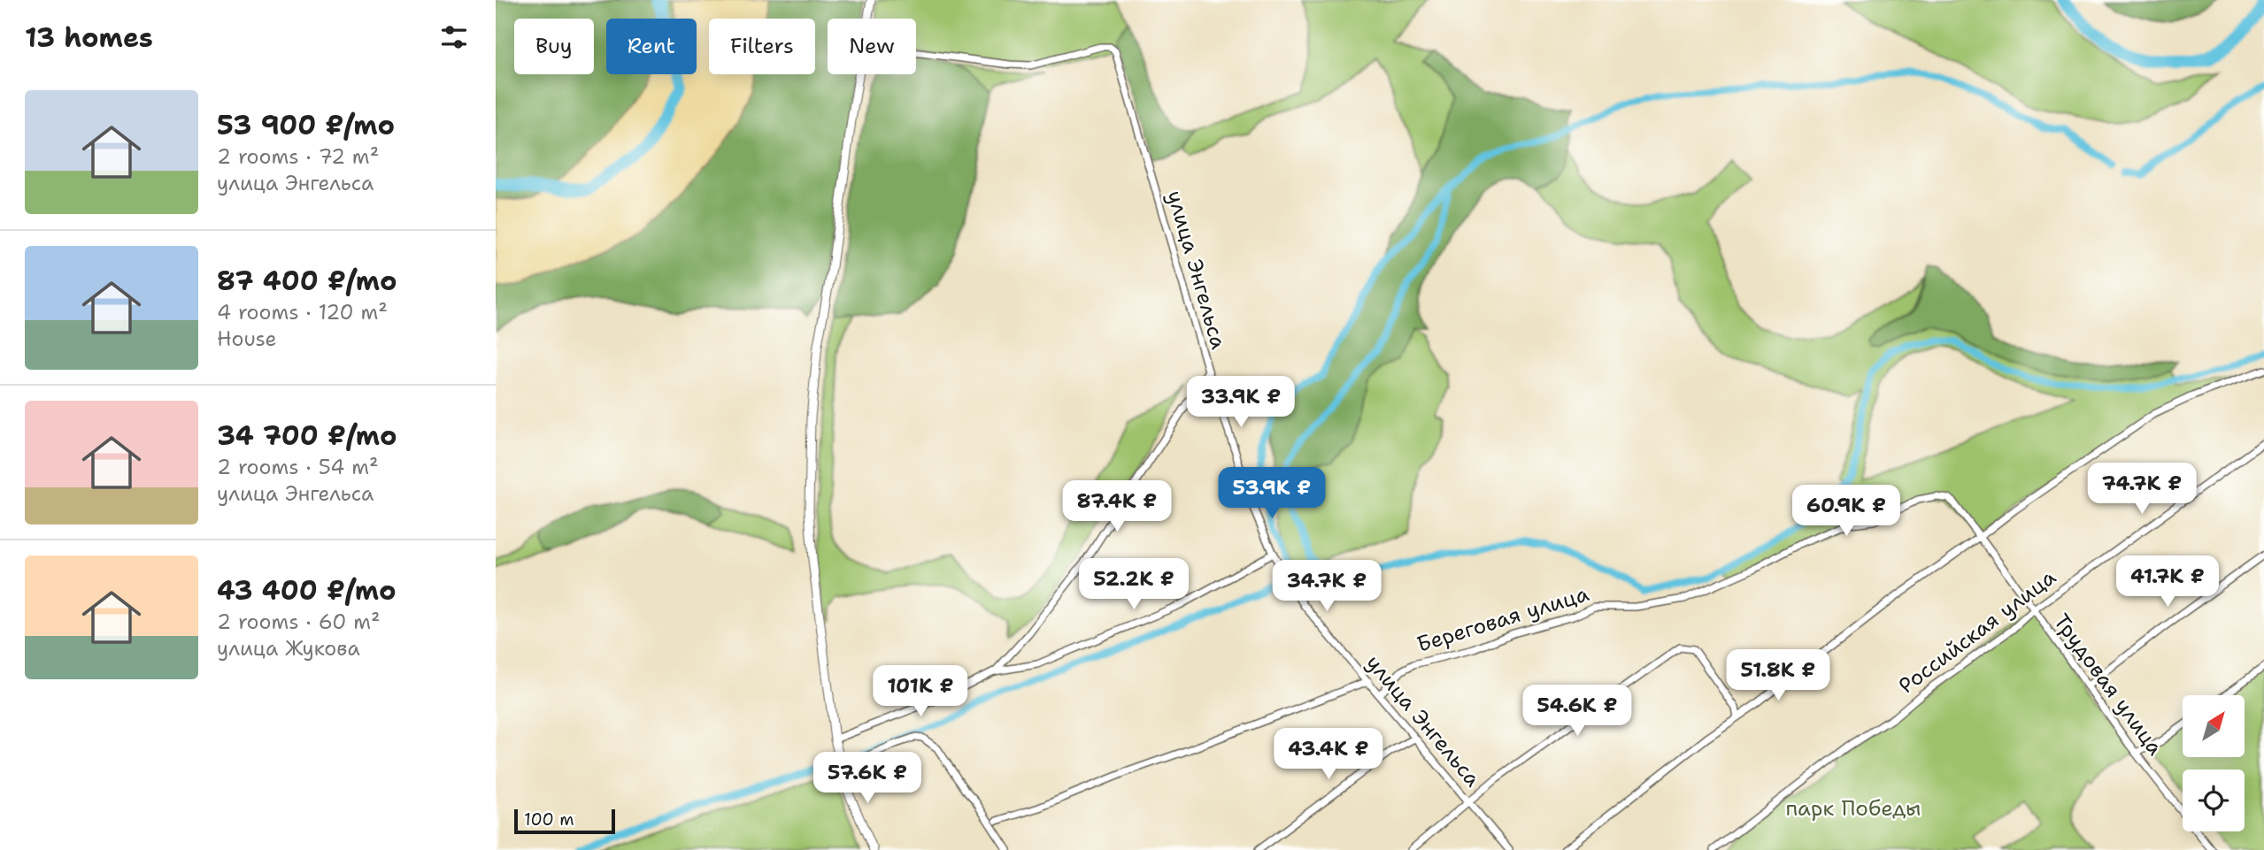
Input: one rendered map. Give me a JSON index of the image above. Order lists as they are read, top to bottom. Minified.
{"streets":{"street":["улица Энгельса","Береговая улица","Российская улица","Трудовая улица"]},"crossings":[["улица Энгельса","Береговая улица"],["Береговая улица","Трудовая улица"],["Российская улица","Трудовая улица"]],"parks":["парк Победы"],"scale_bar":"100 m","north":"top right","page":{"heading":"13 homes","chip":["Buy","Rent","Filters","New"],"list":[{"name":"53 900 ₽/mo","note":"2 rooms · 72 m² · улица Энгельса"},{"name":"87 400 ₽/mo","note":"4 rooms · 120 m² · House"},{"name":"34 700 ₽/mo","note":"2 rooms · 54 m² · улица Энгельса"},{"name":"43 400 ₽/mo","note":"2 rooms · 60 m² · улица Жукова"}],"price":["33.9K ₽","74.7K ₽","53.9K ₽","87.4K ₽","60.9K ₽","41.7K ₽","52.2K ₽","34.7K ₽","51.8K ₽","101K ₽","54.6K ₽","43.4K ₽","57.6K ₽"],"scale":"100 m"}}
